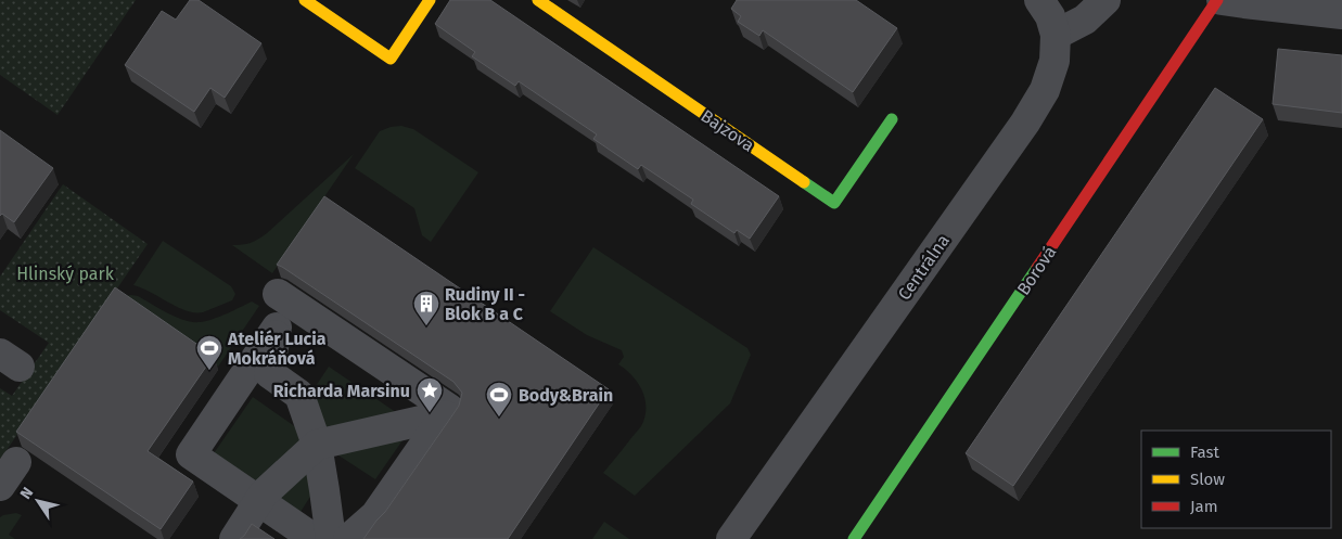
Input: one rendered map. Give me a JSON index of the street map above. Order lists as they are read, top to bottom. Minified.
{"streets":{"street":["Bajzova","Centrálna","Borová"]},"parks":["Hlinský park"],"places":{"building":["Rudiny II - Blok B a C"],"sports":["Ateliér Lucia Mokráňová","Body&Brain"],"place":["Richarda Marsinu"]},"legend":["Fast","Slow","Jam"],"north":"top left"}
